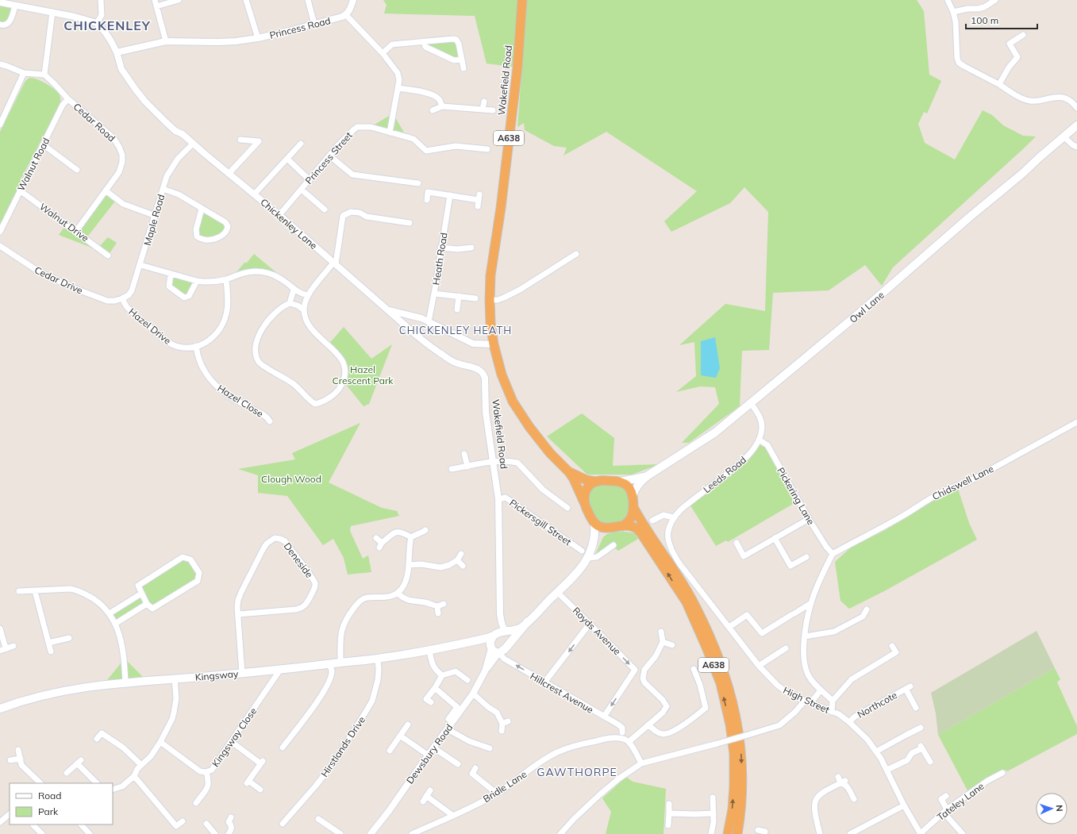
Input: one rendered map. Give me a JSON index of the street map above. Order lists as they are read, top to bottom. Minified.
{"streets":{"highway":["Wakefield Road","A638"],"main road":["Owl Lane","Kingsway"],"street":["Princess Road","Cedar Road","Princess Street","Walnut Road","Maple Road","Walnut Drive","Chickenley Lane","Heath Road","Cedar Drive","Hazel Drive","Hazel Close","Leeds Road","Chidswell Lane","Pickering Lane","Pickersgill Street","Deneside","Royds Avenue","Hillcrest Avenue","High Street","Northcote","Kingsway Close","Hirstlands Drive","Dewsbury Road","Bridle Lane","Tateley Lane"]},"crossings":[["Princess Road","Chickenley Lane"],["Wakefield Road","A638"],["Wakefield Road","Chickenley Lane"],["Wakefield Road","Pickersgill Street"],["Cedar Road","Walnut Road"],["Cedar Road","Walnut Drive"],["A638","Owl Lane"],["Princess Street","Chickenley Lane"],["Walnut Road","Walnut Drive"],["Maple Road","Chickenley Lane"],["Maple Road","Cedar Drive"],["Maple Road","Hazel Drive"],["Cedar Drive","Hazel Drive"],["Owl Lane","Leeds Road"],["Hazel Drive","Hazel Close"],["Leeds Road","Pickering Lane"],["Leeds Road","High Street"],["Chidswell Lane","Pickering Lane"],["Deneside","Kingsway"],["Royds Avenue","Hillcrest Avenue"],["Kingsway","Hillcrest Avenue"],["Kingsway","Kingsway Close"],["Kingsway","Hirstlands Drive"],["Kingsway","Dewsbury Road"],["Hillcrest Avenue","Dewsbury Road"],["High Street","Northcote"],["High Street","Tateley Lane"]],"one_way":["Hillcrest Avenue"],"districts":["CHICKENLEY","CHICKENLEY HEATH","GAWTHORPE"],"parks":["Hazel Crescent Park","Clough Wood"],"legend":["Road","Park"],"scale_bar":"100 m","north":"right"}
